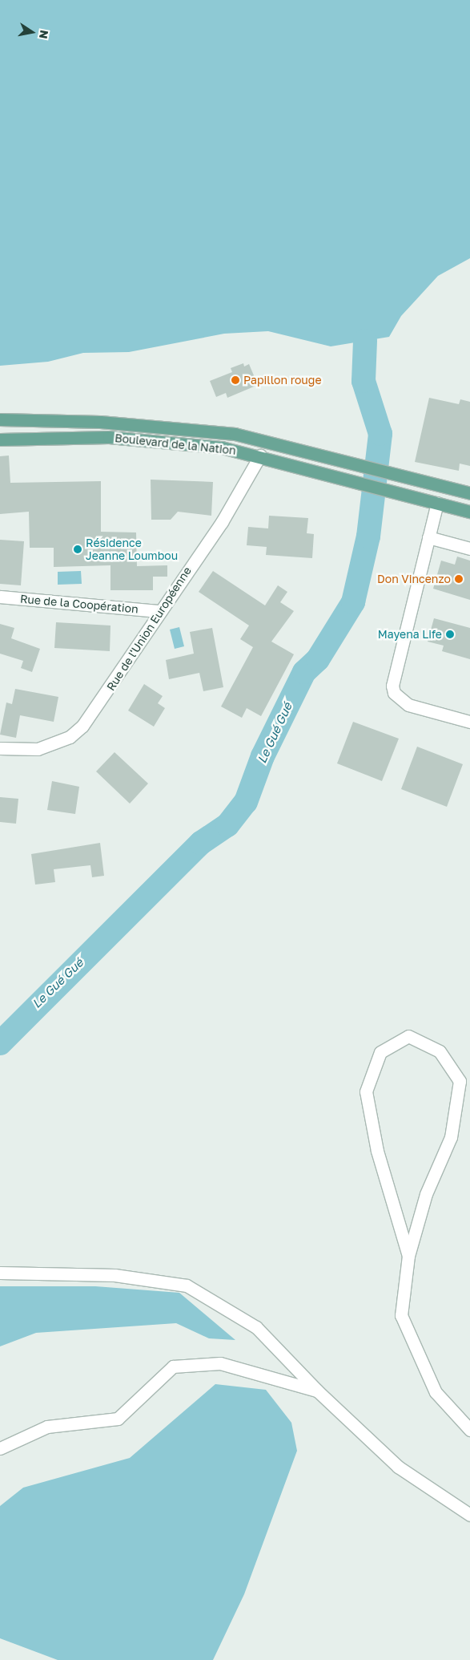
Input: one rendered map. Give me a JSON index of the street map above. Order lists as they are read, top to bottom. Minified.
{"streets":{"main road":["Boulevard de la Nation"],"street":["Rue de la Coopération","Rue de l'Union Européenne"]},"crossings":[["Boulevard de la Nation","Rue de l'Union Européenne"],["Rue de la Coopération","Rue de l'Union Européenne"]],"water":["Le Gué Gué"],"places":["Papillon rouge","Résidence Jeanne Loumbou","Don Vincenzo","Mayena Life"],"north":"right"}
